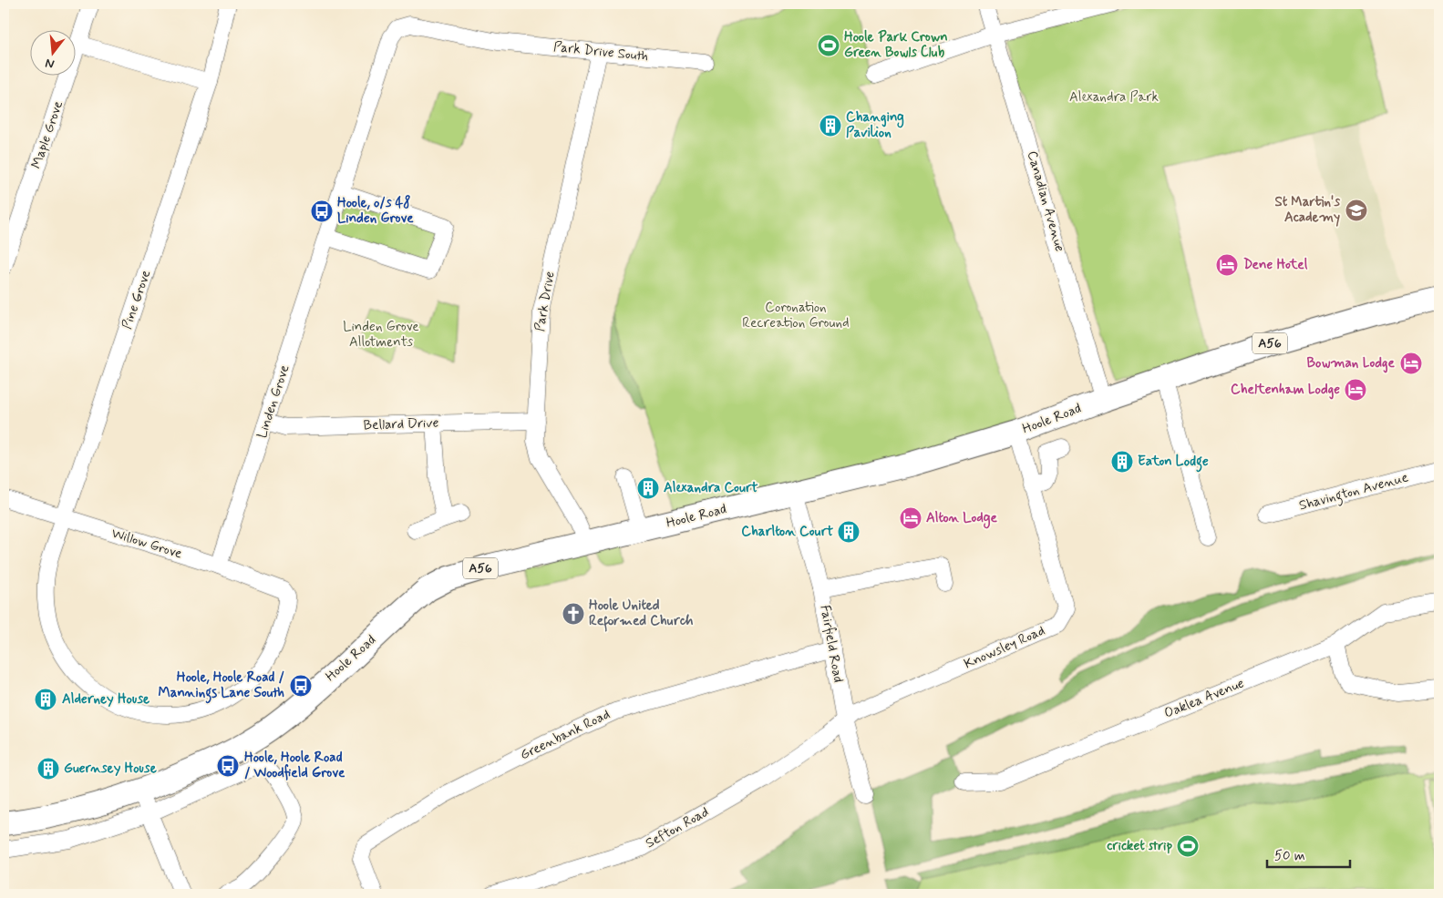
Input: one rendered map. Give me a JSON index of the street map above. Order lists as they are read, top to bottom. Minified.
{"streets":{"highway":["A56","Hoole Road"],"street":["Park Drive South","Maple Grove","Canadian Avenue","Pine Grove","Park Drive","Linden Grove","Bellard Drive","Shavington Avenue","Willow Grove","Fairfield Road","Knowsley Road","Oaklea Avenue","Greenbank Road","Sefton Road"]},"crossings":[["Park Drive South","Park Drive"],["Park Drive South","Linden Grove"],["Canadian Avenue","Hoole Road"],["Pine Grove","Willow Grove"],["Park Drive","Hoole Road"],["Park Drive","Bellard Drive"],["Linden Grove","Bellard Drive"],["Linden Grove","Willow Grove"],["Hoole Road","Fairfield Road"],["Hoole Road","Knowsley Road"],["Fairfield Road","Knowsley Road"],["Fairfield Road","Greenbank Road"],["Fairfield Road","Sefton Road"],["Knowsley Road","Sefton Road"]],"parks":["Alexandra Park","Coronation Recreation Ground","Linden Grove Allotments"],"places":{"sports":["Hoole Park Crown Green Bowls Club","cricket strip"],"building":["Changing Pavilion","Eaton Lodge","Alexandra Court","Charlton Court","Alderney House","Guernsey House"],"school or university":["St Martin's Academy"],"bus stop":["Hoole, o/s 48 Linden Grove","Hoole, Hoole Road / Mannings Lane South","Hoole, Hoole Road / Woodfield Grove"],"hotel":["Dene Hotel","Bowman Lodge","Cheltenham Lodge","Alton Lodge"],"church":["Hoole United Reformed Church"]},"scale_bar":"50 m","north":"bottom"}
